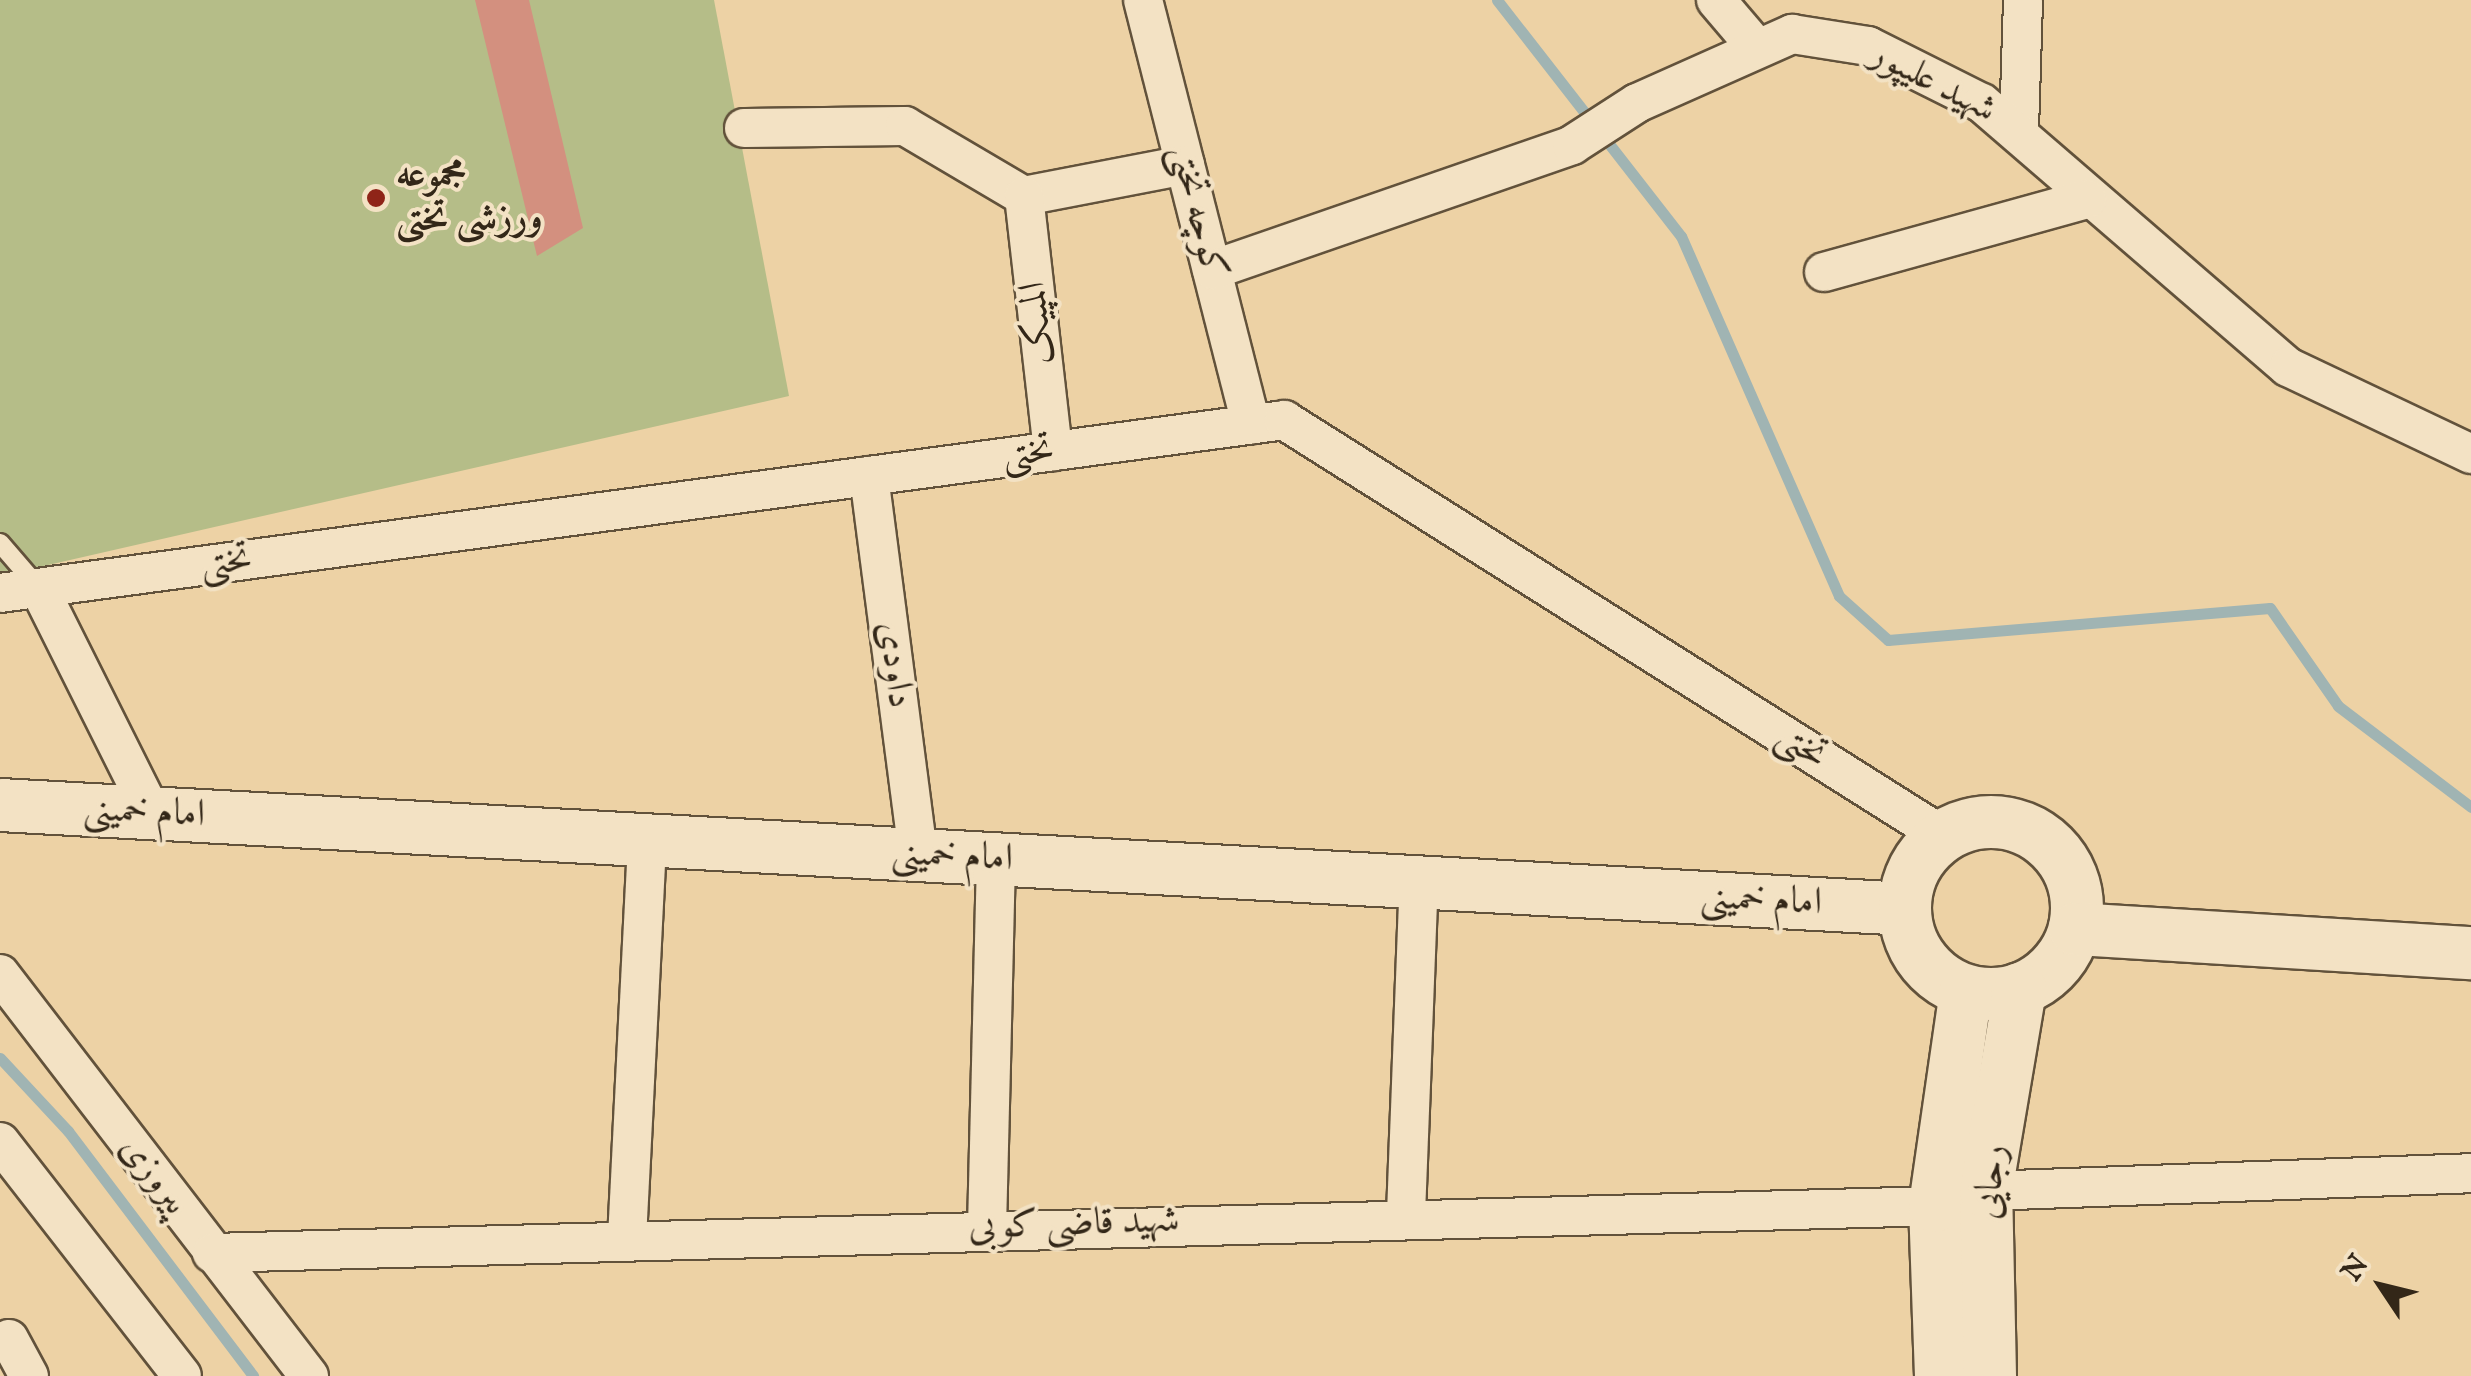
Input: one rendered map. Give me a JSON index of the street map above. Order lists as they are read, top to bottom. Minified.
{"streets":{"main road":["امام خمینی","رجایی"],"street":["شهید علیپور","کوچه تختی","المپیک","تختی","داودی","پیروزی","شهید قاضی کوبی"]},"crossings":[["شهید علیپور","کوچه تختی"],["کوچه تختی","تختی"],["المپیک","تختی"],["تختی","داودی"],["تختی","امام خمینی"],["تختی","رجایی"],["داودی","امام خمینی"],["امام خمینی","رجایی"],["پیروزی","شهید قاضی کوبی"],["رجایی","شهید قاضی کوبی"]],"places":["مجموعه ورزشی تختی"],"north":"top left"}
